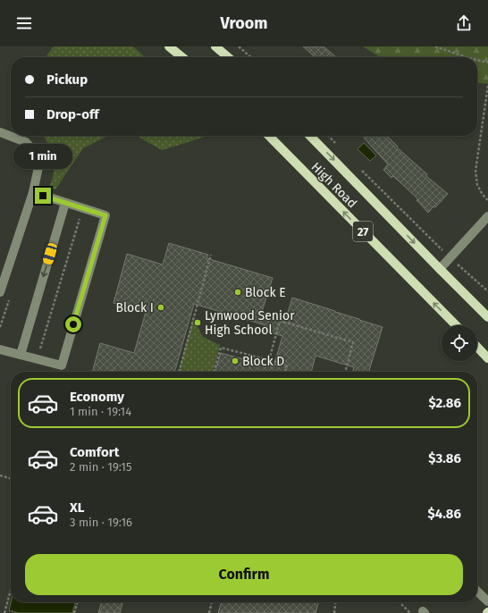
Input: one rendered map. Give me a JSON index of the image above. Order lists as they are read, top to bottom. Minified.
{"streets":{"main road":["High Road","27"]},"places":["Block E","Block I","Lynwood Senior High School","Block D"],"page":{"header":"Vroom","banner":["Pickup","Drop-off"],"bubble":"1 min","list":[{"name":"Economy","note":"1 min · 19:14","value":"$2.86"},{"name":"Comfort","note":"2 min · 19:15","value":"$3.86"},{"name":"XL","note":"3 min · 19:16","value":"$4.86"}],"buttons":"Confirm"}}
